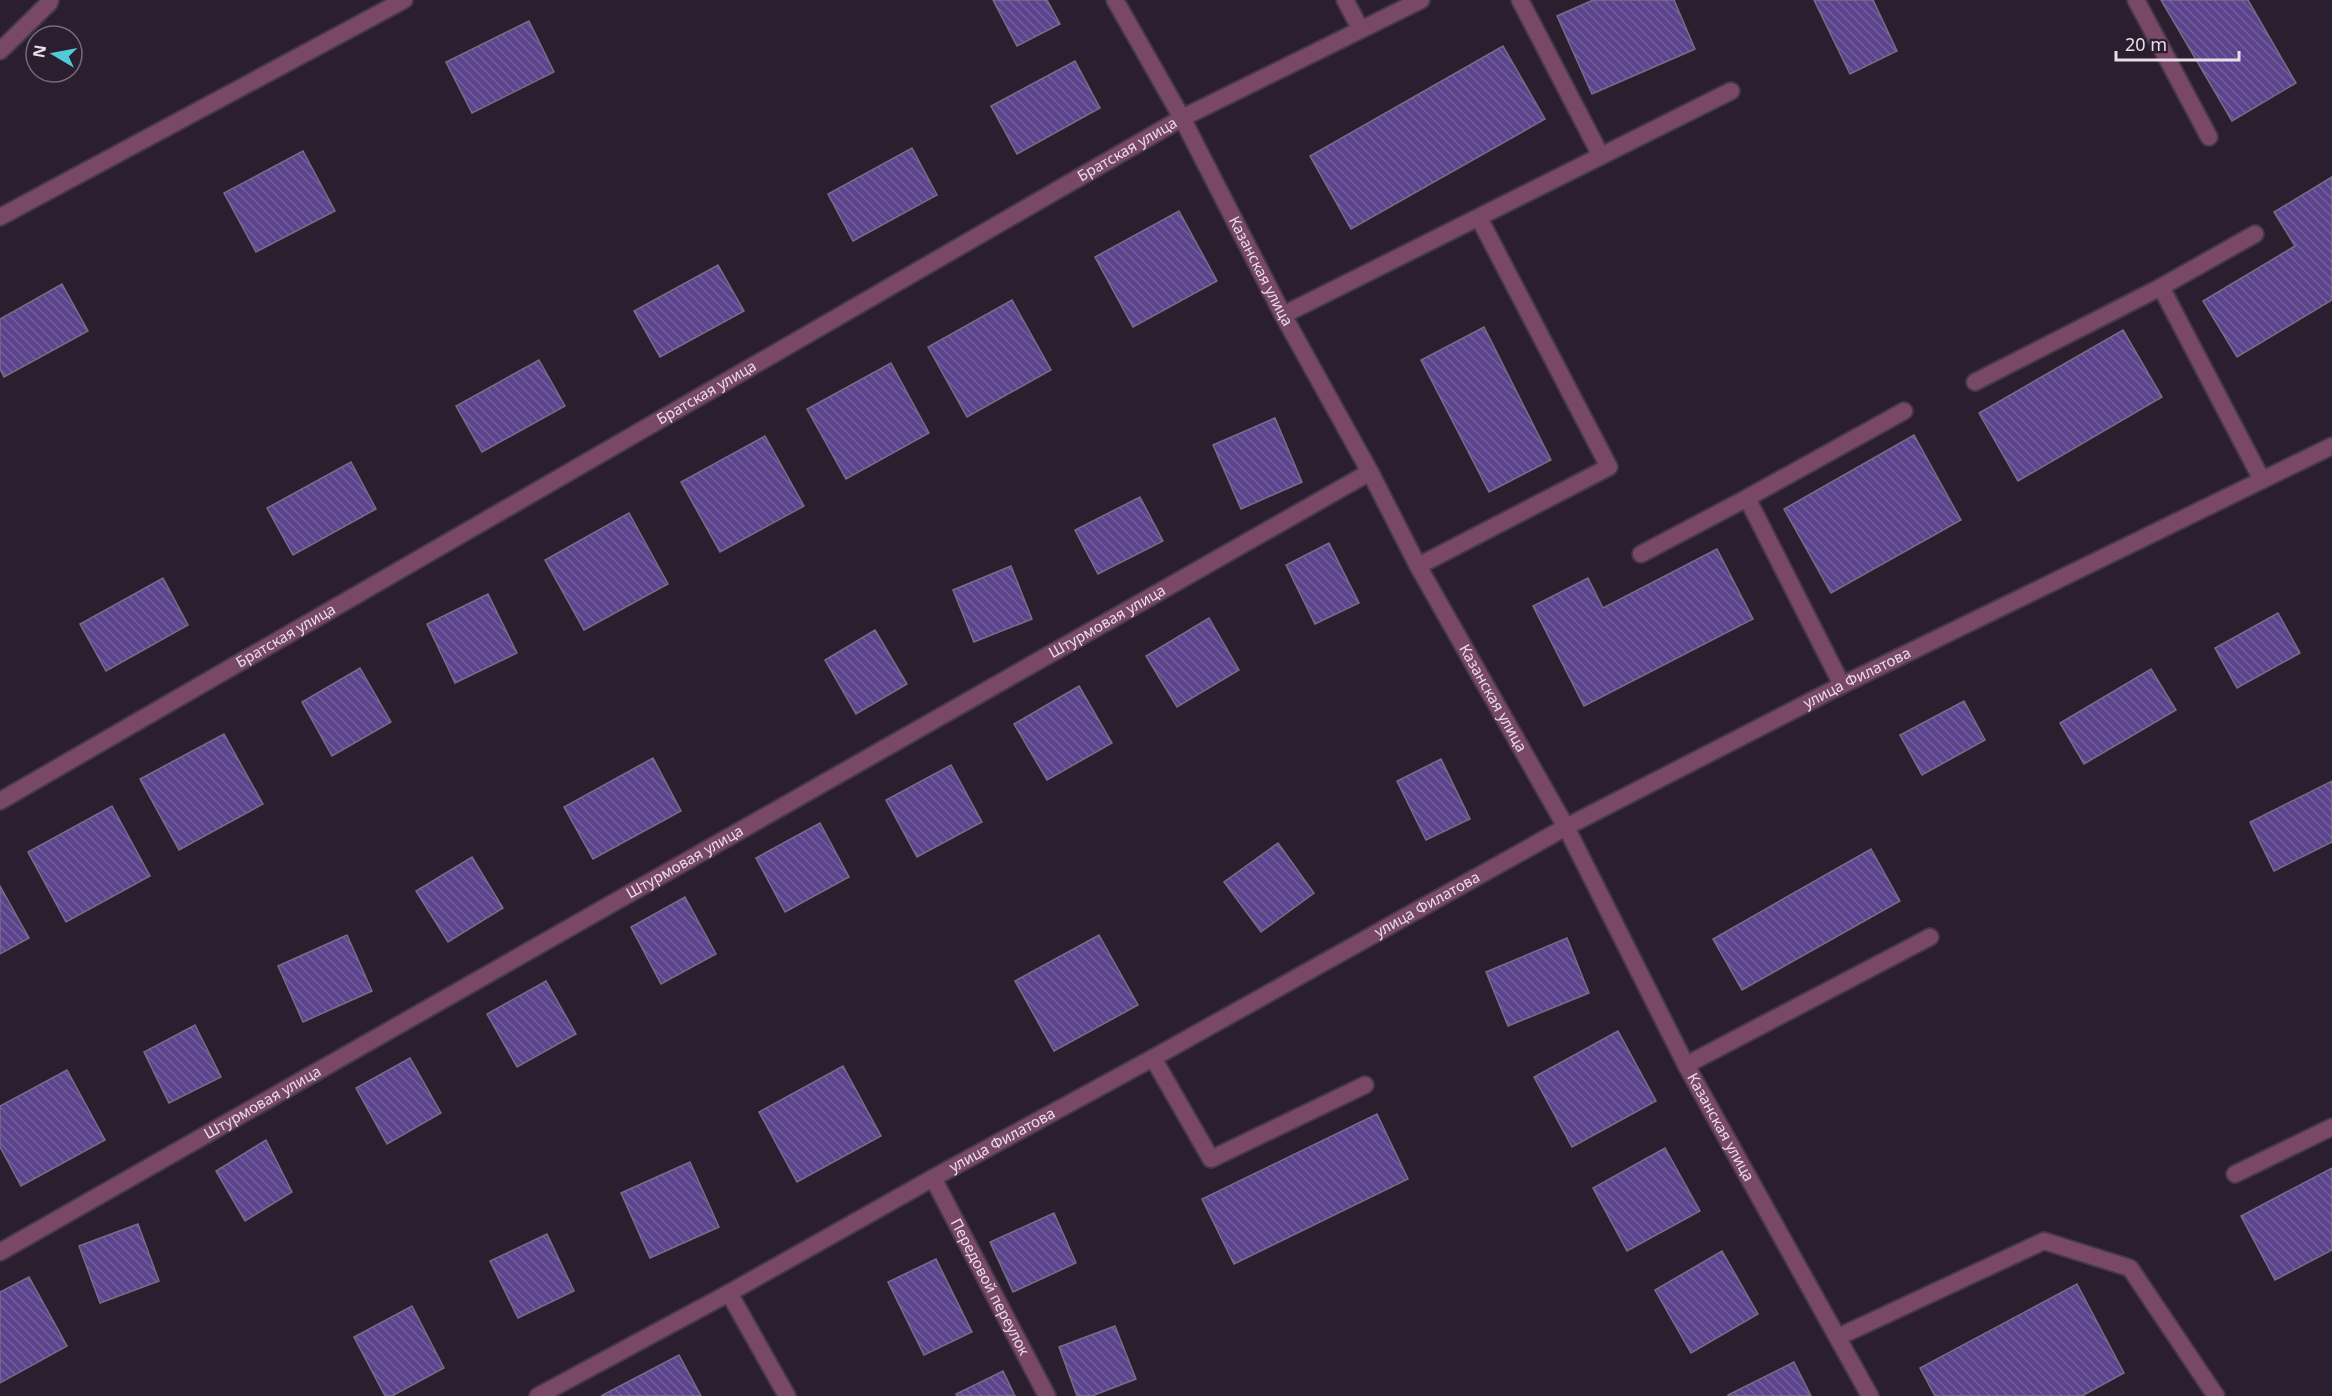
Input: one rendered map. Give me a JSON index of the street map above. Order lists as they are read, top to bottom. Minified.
{"streets":{"street":["Братская улица","Казанская улица","Штурмовая улица","улица Филатова","Передовой переулок"]},"crossings":[["Братская улица","Казанская улица"],["Казанская улица","Штурмовая улица"],["Казанская улица","улица Филатова"],["улица Филатова","Передовой переулок"]],"scale_bar":"20 m","north":"left"}
